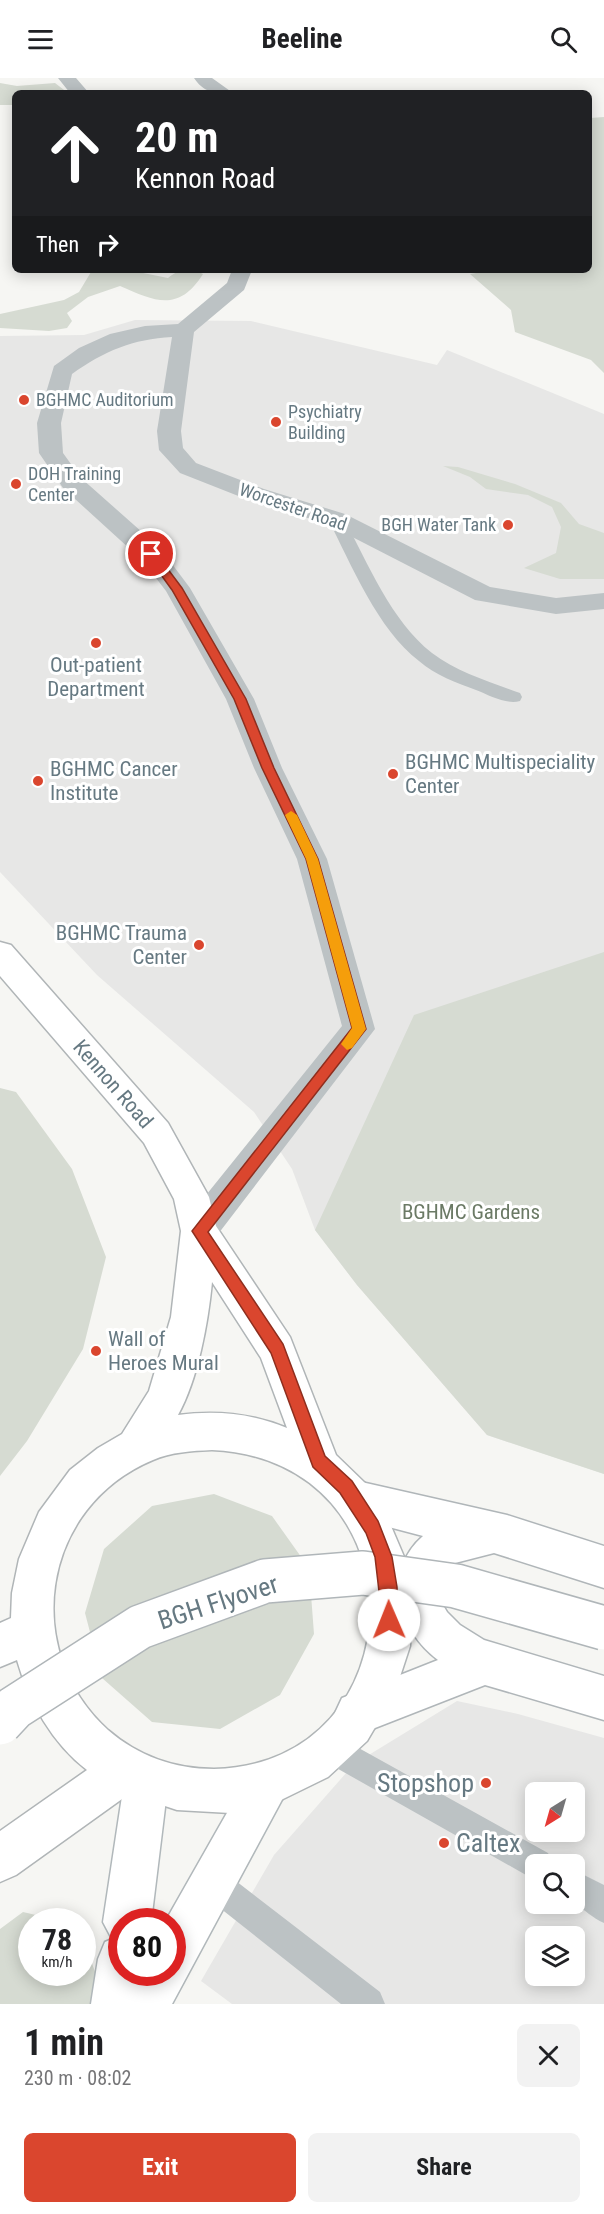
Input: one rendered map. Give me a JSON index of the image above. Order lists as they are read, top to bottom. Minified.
{"streets":{"main road":["Kennon Road","BGH Flyover"],"street":["Worcester Road"]},"parks":["BGHMC Gardens"],"places":["BGHMC Auditorium","Psychiatry Building","DOH Training Center","BGH Water Tank","Out-patient Department","BGHMC Multispeciality Center","BGHMC Cancer Institute","BGHMC Trauma Center","Wall of Heroes Mural","Stopshop","Caltex"],"north":"bottom left","page":{"header":"Beeline","turn":["20 m","Kennon Road"],"then":"Then","speed":"78 km/h","limit":"80","heading":["1 min","230 m · 08:02"],"buttons":["Exit","Share"]}}
